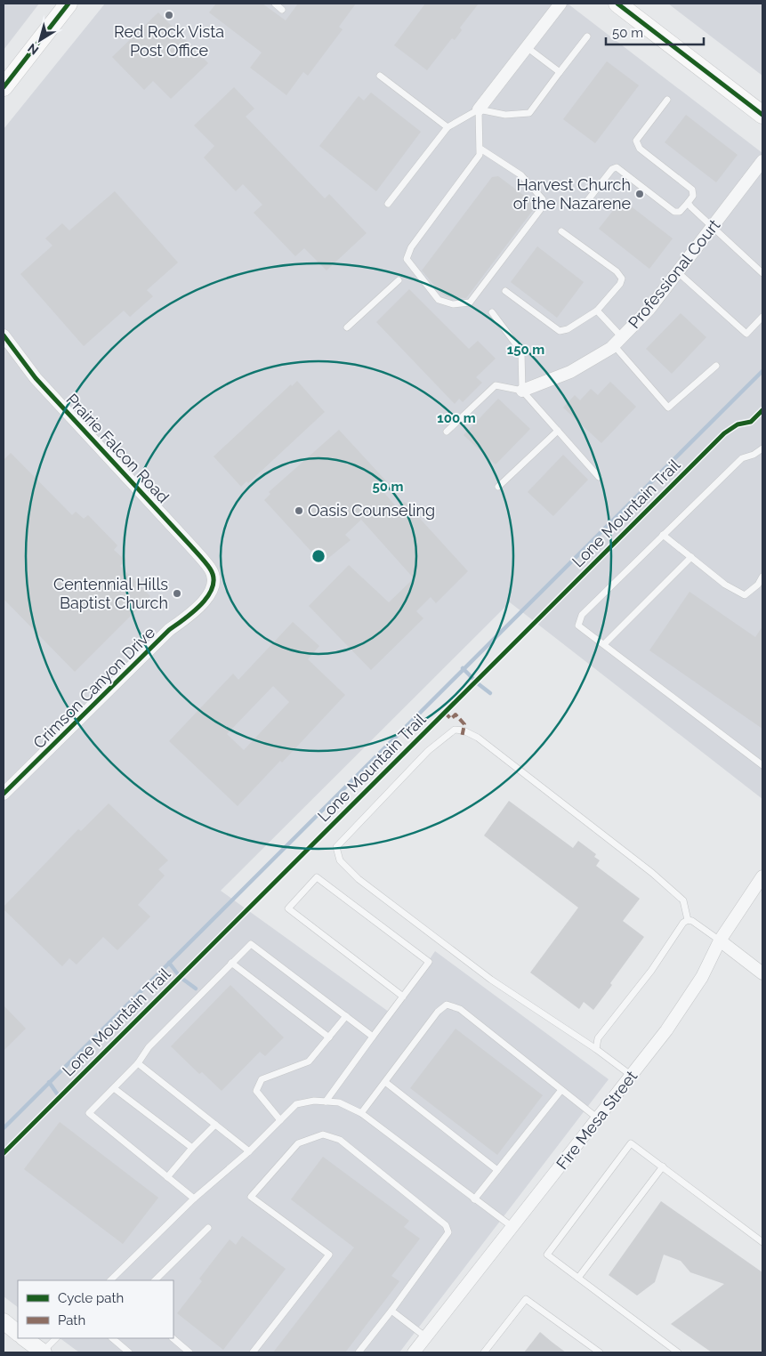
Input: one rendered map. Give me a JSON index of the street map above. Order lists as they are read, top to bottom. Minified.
{"streets":{"street":["Professional Court","Prairie Falcon Road","Crimson Canyon Drive","Fire Mesa Street"],"cycle path":["Lone Mountain Trail"]},"crossings":[["Prairie Falcon Road","Crimson Canyon Drive"]],"places":["Red Rock Vista Post Office","Harvest Church of the Nazarene","Oasis Counseling","Centennial Hills Baptist Church"],"legend":["Cycle path","Path"],"scale_bar":"50 m","north":"bottom left","rings":["150 m","100 m","50 m"]}
